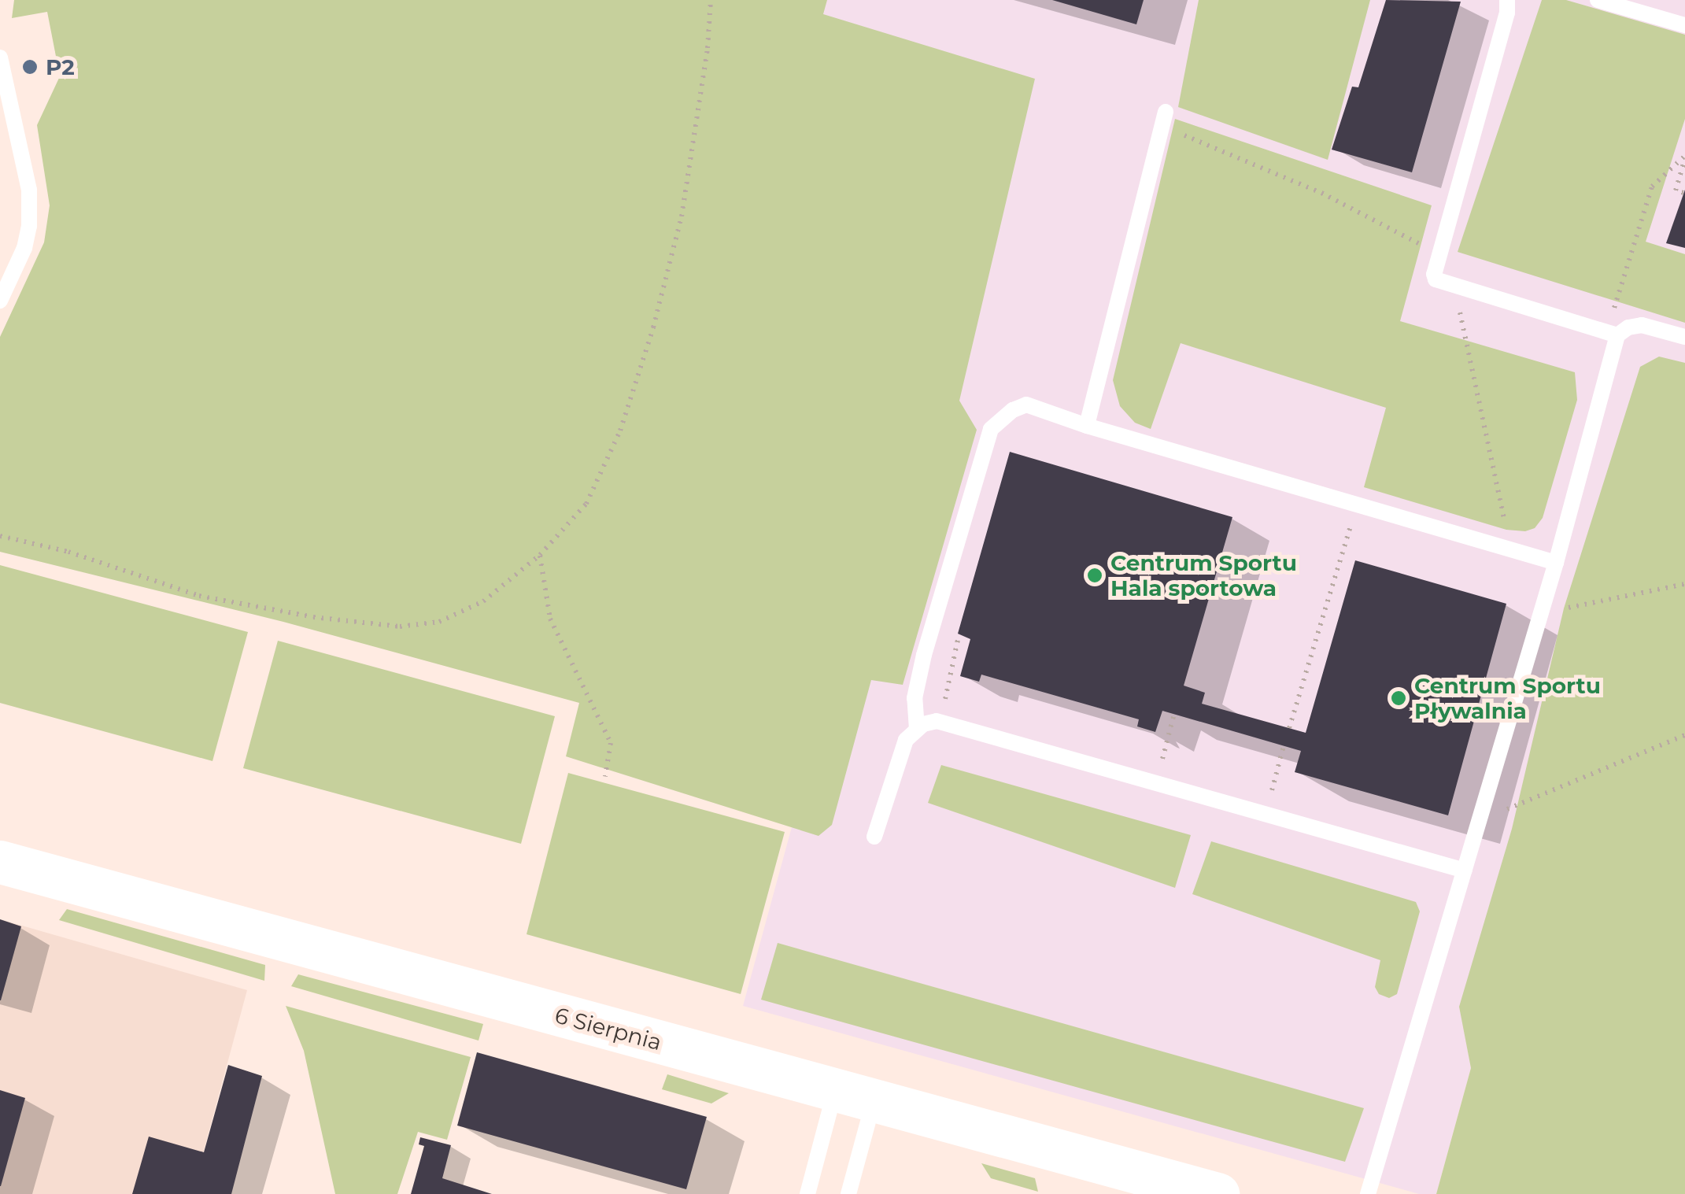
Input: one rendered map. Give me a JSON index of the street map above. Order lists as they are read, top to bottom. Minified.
{"streets":{"street":["6 Sierpnia"]},"places":["P2","Centrum Sportu Hala sportowa","Centrum Sportu Pływalnia"]}
